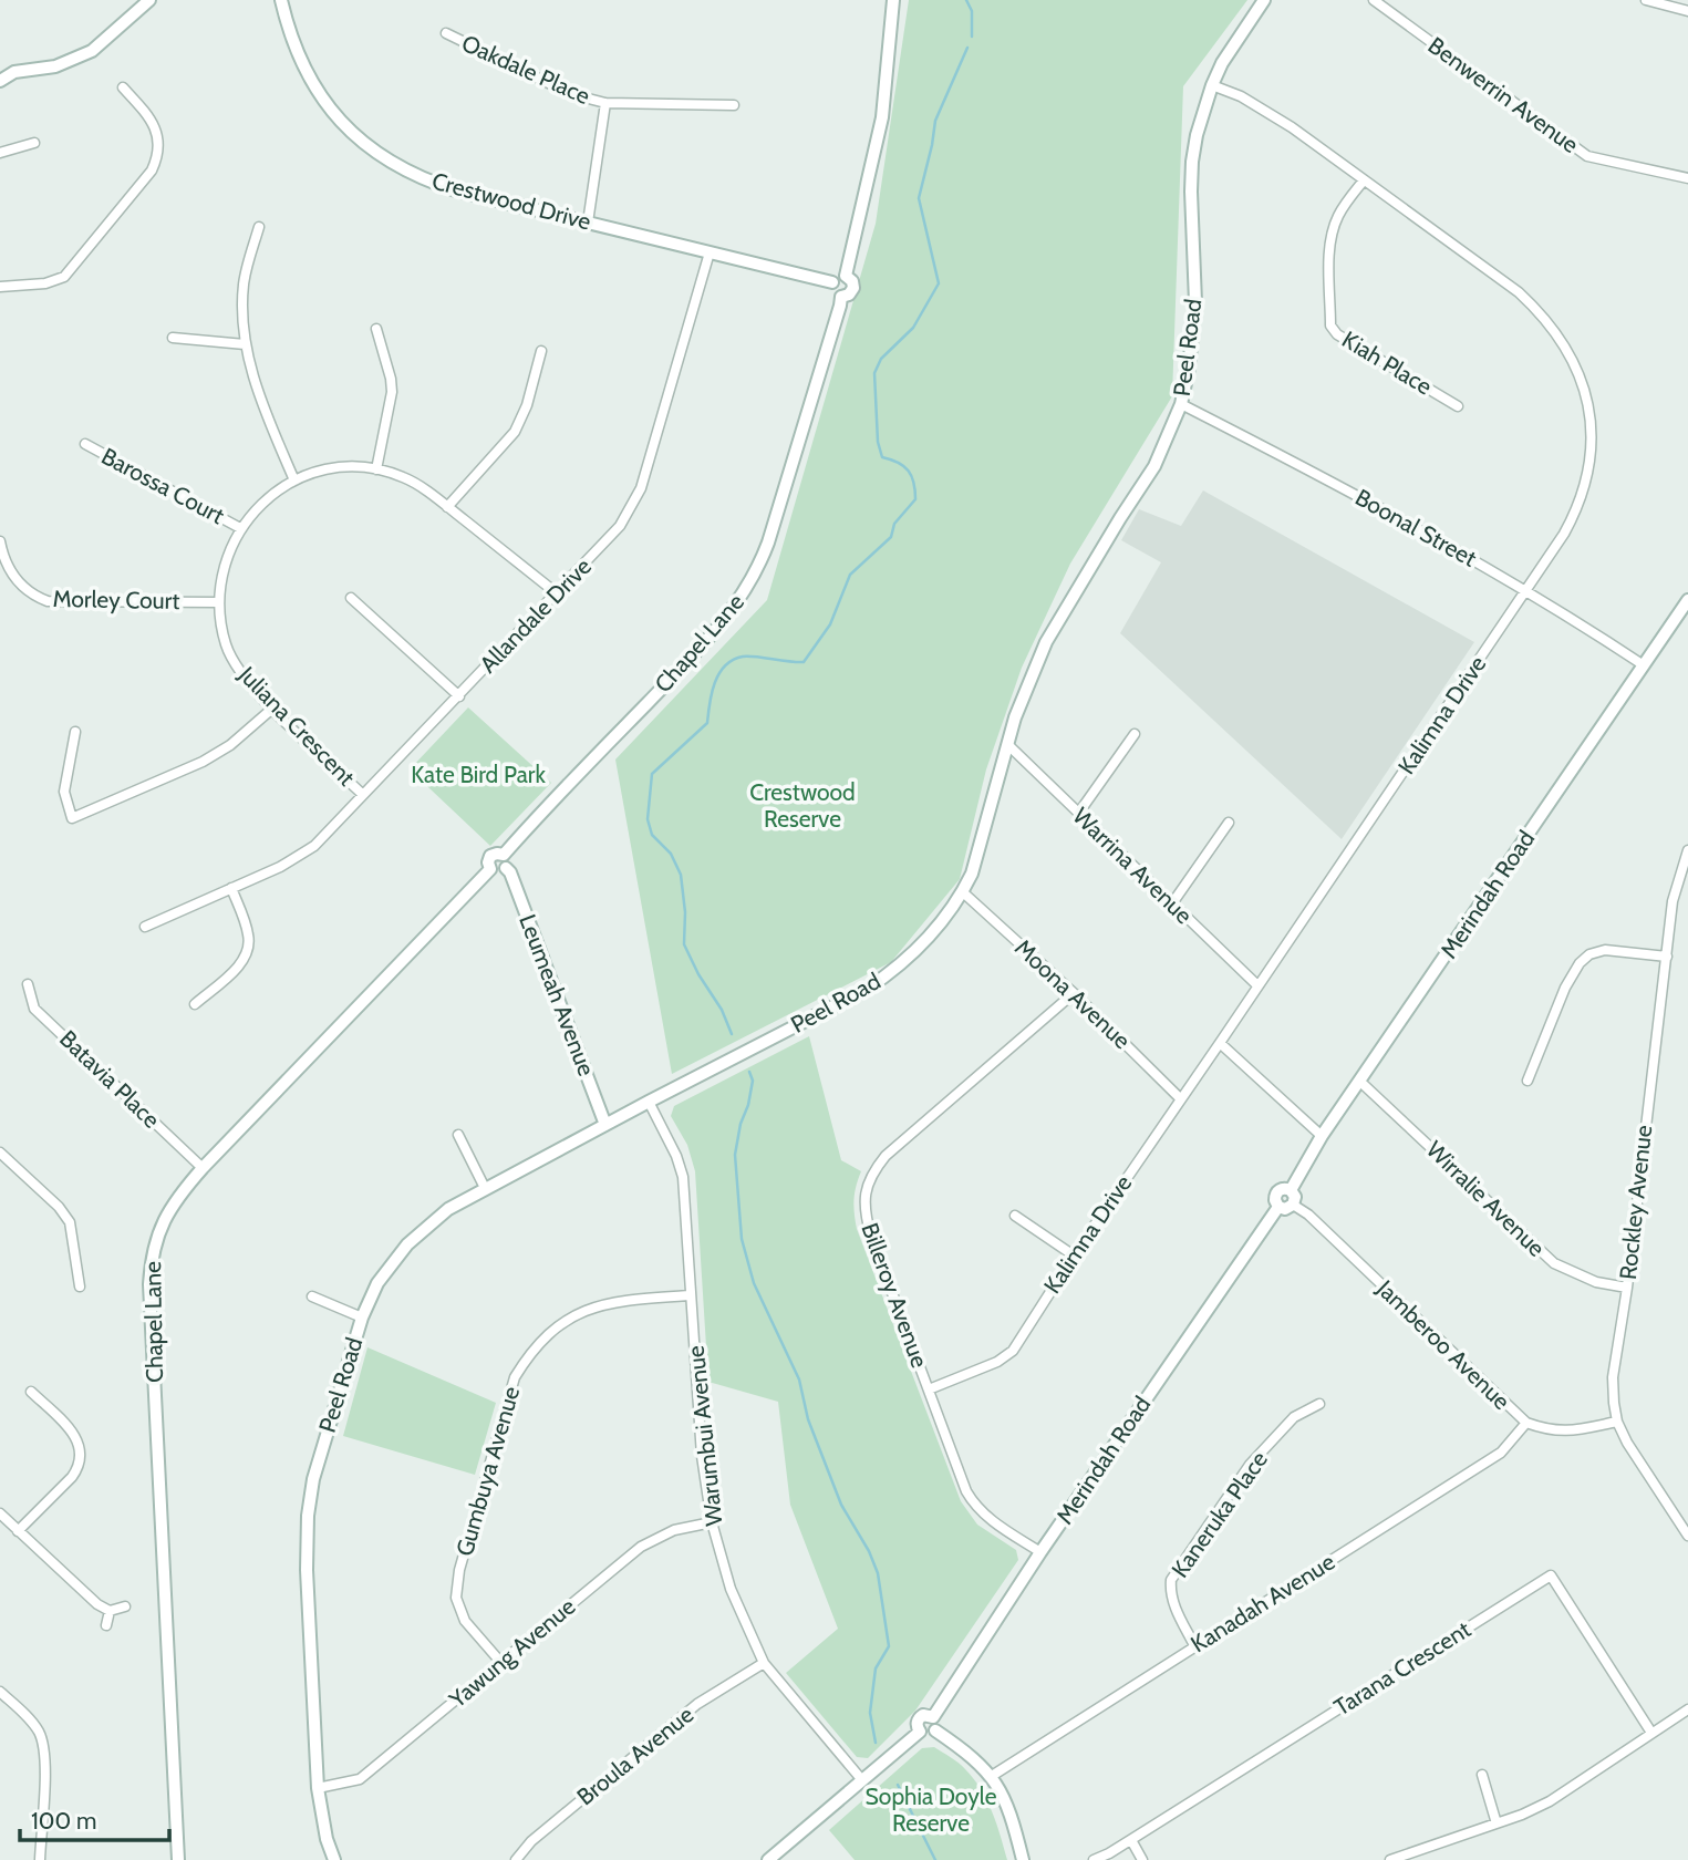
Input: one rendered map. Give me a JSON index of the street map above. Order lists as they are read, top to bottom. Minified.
{"streets":{"main road":["Crestwood Drive","Peel Road","Chapel Lane","Merindah Road","Leumeah Avenue"],"street":["Oakdale Place","Benwerrin Avenue","Kiah Place","Barossa Court","Boonal Street","Morley Court","Allandale Drive","Kalimna Drive","Juliana Crescent","Warrina Avenue","Moona Avenue","Batavia Place","Wirralie Avenue","Rockley Avenue","Billeroy Avenue","Jamberoo Avenue","Warumbui Avenue","Gumbuya Avenue","Kaneruka Place","Kanadah Avenue","Yawung Avenue","Tarana Crescent","Broula Avenue"]},"crossings":[["Oakdale Place","Crestwood Drive"],["Crestwood Drive","Allandale Drive"],["Crestwood Drive","Chapel Lane"],["Peel Road","Boonal Street"],["Peel Road","Kalimna Drive"],["Peel Road","Warrina Avenue"],["Peel Road","Moona Avenue"],["Peel Road","Leumeah Avenue"],["Peel Road","Warumbui Avenue"],["Peel Road","Yawung Avenue"],["Kiah Place","Kalimna Drive"],["Barossa Court","Juliana Crescent"],["Boonal Street","Kalimna Drive"],["Boonal Street","Merindah Road"],["Morley Court","Juliana Crescent"],["Allandale Drive","Juliana Crescent"],["Chapel Lane","Leumeah Avenue"],["Chapel Lane","Batavia Place"],["Kalimna Drive","Warrina Avenue"],["Kalimna Drive","Moona Avenue"],["Kalimna Drive","Billeroy Avenue"],["Merindah Road","Wirralie Avenue"],["Merindah Road","Billeroy Avenue"],["Merindah Road","Jamberoo Avenue"],["Moona Avenue","Billeroy Avenue"],["Wirralie Avenue","Rockley Avenue"],["Rockley Avenue","Jamberoo Avenue"],["Jamberoo Avenue","Kanadah Avenue"],["Warumbui Avenue","Gumbuya Avenue"],["Warumbui Avenue","Yawung Avenue"],["Warumbui Avenue","Broula Avenue"],["Gumbuya Avenue","Yawung Avenue"],["Kaneruka Place","Kanadah Avenue"]],"parks":["Kate Bird Park","Crestwood Reserve","Sophia Doyle Reserve"],"scale_bar":"100 m"}
